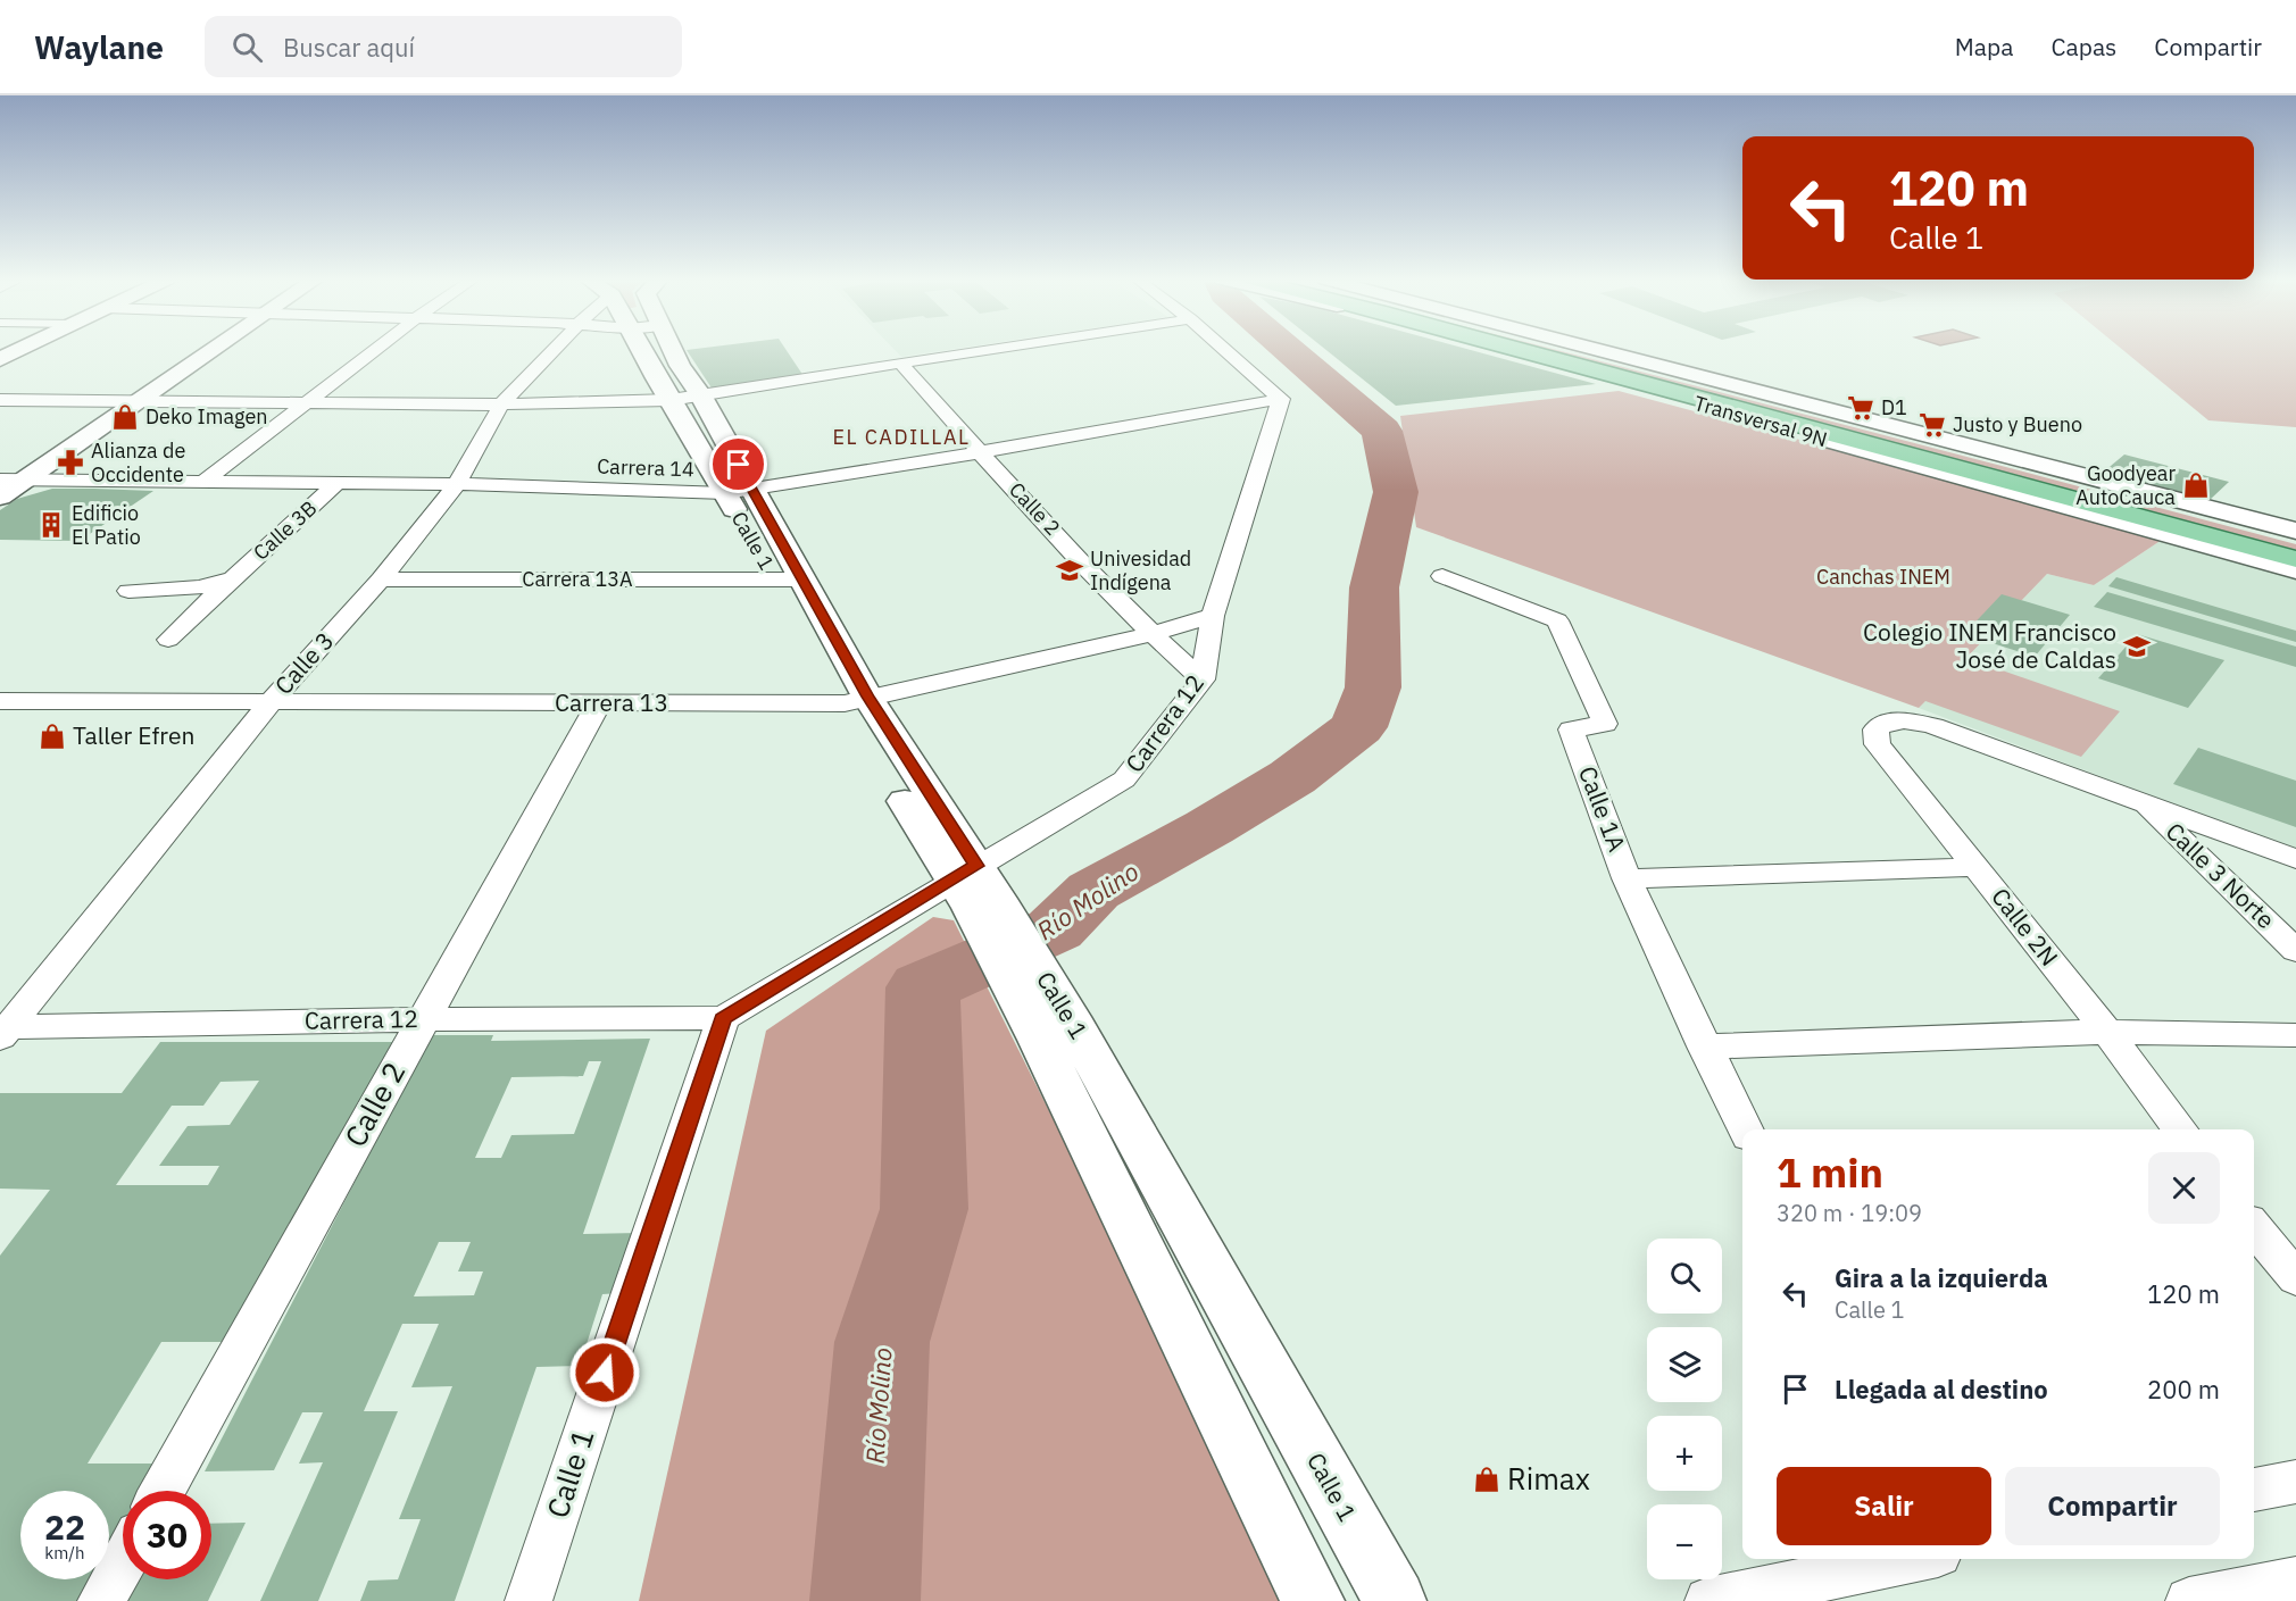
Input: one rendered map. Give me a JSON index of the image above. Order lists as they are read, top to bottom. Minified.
{"streets":{"main road":["Transversal 9N","Calle 1"],"street":["Carrera 14","Calle 2","Calle 3B","Carrera 13A","Calle 3","Carrera 13","Carrera 12","Calle 1A","Calle 3 Norte","Calle 2N"]},"crossings":[["Carrera 14","Calle 2"],["Carrera 14","Calle 3B"],["Carrera 14","Calle 1"],["Carrera 14","Calle 3"],["Carrera 14","Carrera 12"],["Calle 2","Carrera 13"],["Calle 2","Carrera 12"],["Calle 1","Carrera 13A"],["Calle 1","Carrera 13"],["Calle 1","Carrera 12"],["Carrera 13A","Calle 3"],["Calle 3","Carrera 13"],["Calle 3","Carrera 12"],["Carrera 13","Carrera 12"],["Calle 3 Norte","Calle 2N"]],"districts":["EL CADILLAL"],"water":["Río Molino"],"parks":["Canchas INEM"],"places":{"supermarket":["D1","Justo y Bueno"],"shop":["Deko Imagen","Goodyear AutoCauca","Taller Efren","Rimax"],"pharmacy":["Alianza de Occidente"],"building":["Edificio El Patio"],"school or university":["Univesidad Indígena","Colegio INEM Francisco José de Caldas"]},"page":{"header":"Waylane","search":"Buscar aquí","nav":["Mapa","Capas","Compartir"],"turn":["120 m","Calle 1"],"heading":["1 min","320 m · 19:09"],"map_buttons":["+","−"],"list":[{"name":"Gira a la izquierda","note":"Calle 1","value":"120 m"},{"name":"Llegada al destino","value":"200 m"}],"buttons":["Salir","Compartir"],"speed":"22 km/h","limit":"30"}}
